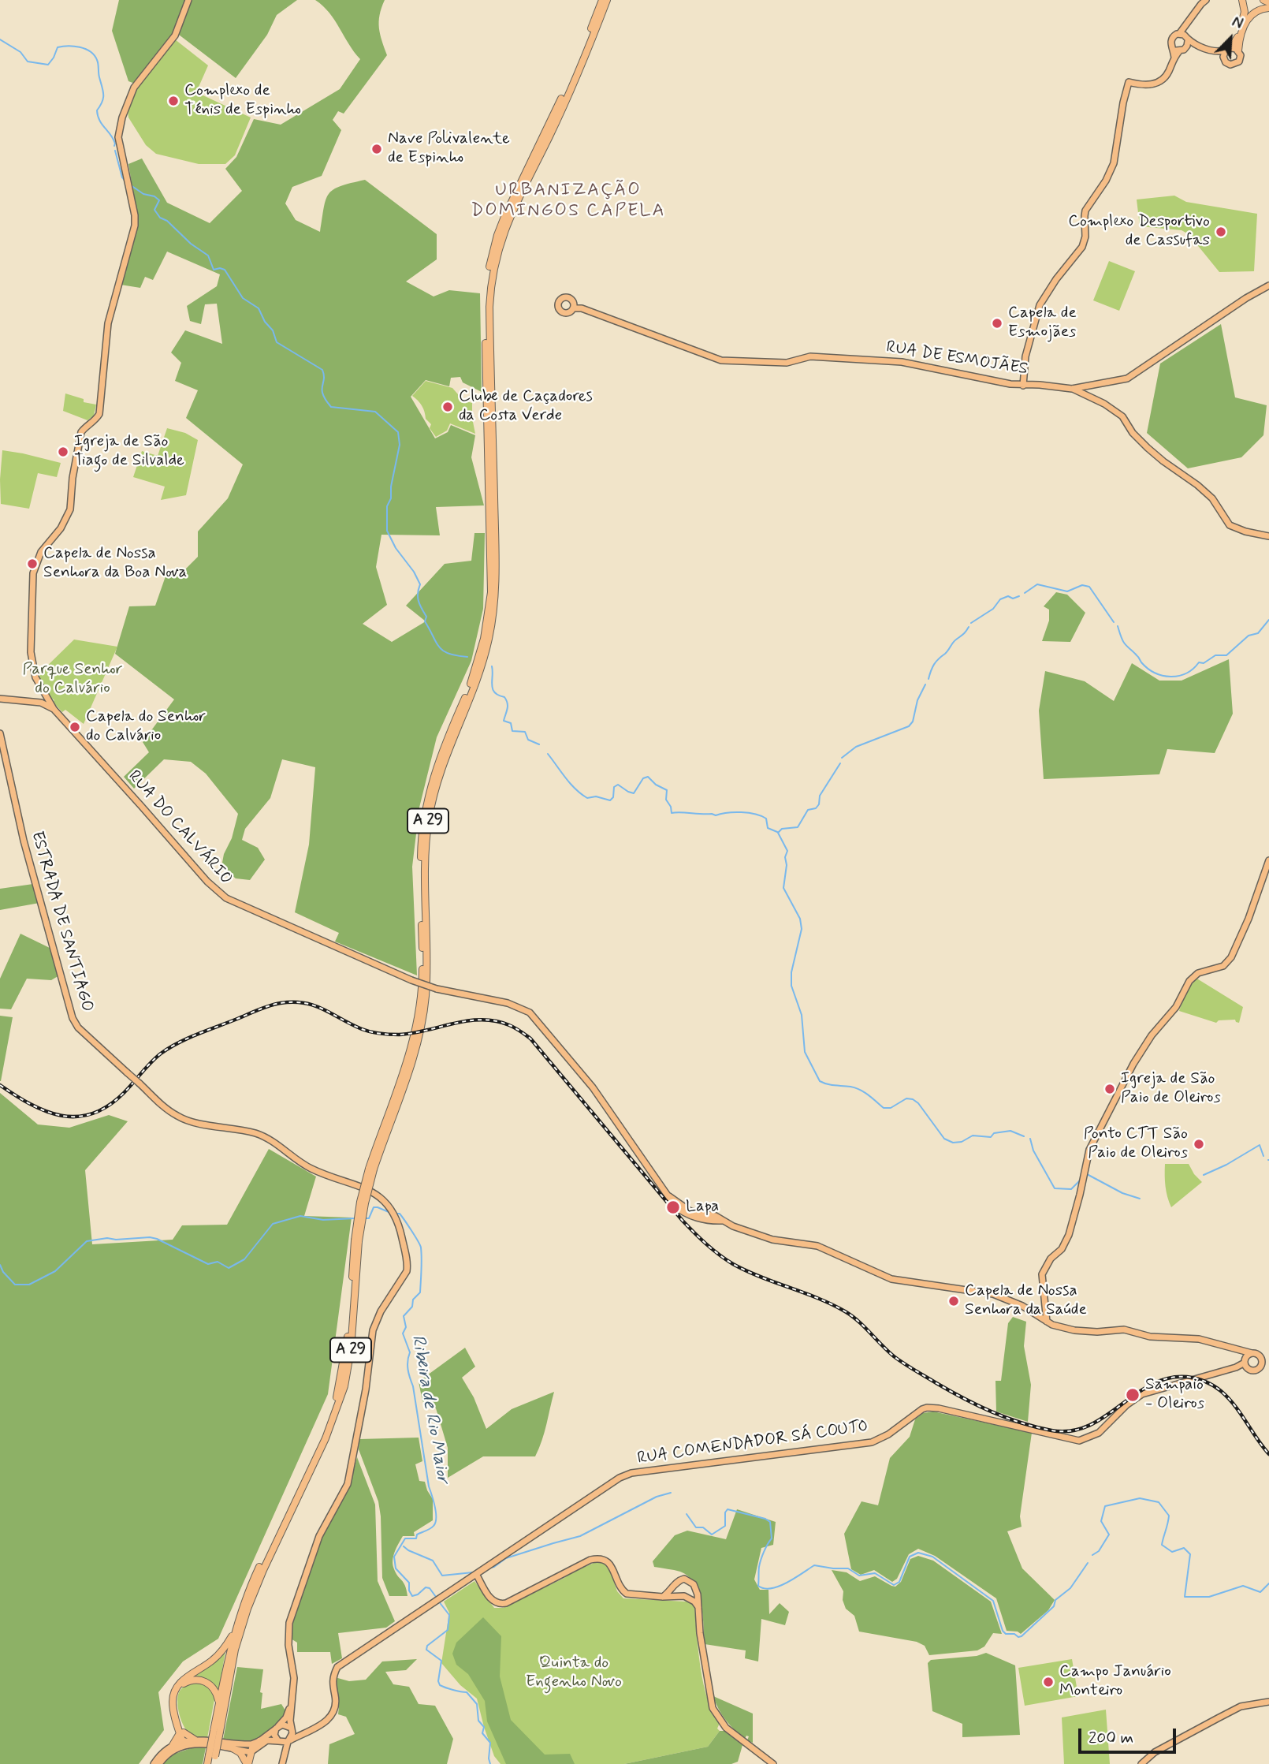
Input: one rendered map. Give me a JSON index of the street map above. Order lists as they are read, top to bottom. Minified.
{"streets":{"highway":["A 29"],"main road":["RUA DE ESMOJÃES","RUA DO CALVÁRIO","ESTRADA DE SANTIAGO","RUA COMENDADOR SÁ COUTO"]},"districts":["URBANIZAÇÃO DOMINGOS CAPELA"],"water":["Ribeira de Rio Maior"],"parks":["Parque Senhor do Calvário","Quinta do Engenho Novo"],"places":["Complexo de Ténis de Espinho","Nave Polivalente de Espinho","Complexo Desportivo de Cassufas","Capela de Esmojães","Clube de Caçadores da Costa Verde","Igreja de São Tiago de Silvalde","Capela de Nossa Senhora da Boa Nova","Capela do Senhor do Calvário","Igreja de São Paio de Oleiros","Ponto CTT São Paio de Oleiros","Lapa","Capela de Nossa Senhora da Saúde","Sampaio - Oleiros","Campo Januário Monteiro"],"scale_bar":"200 m","north":"top right"}
